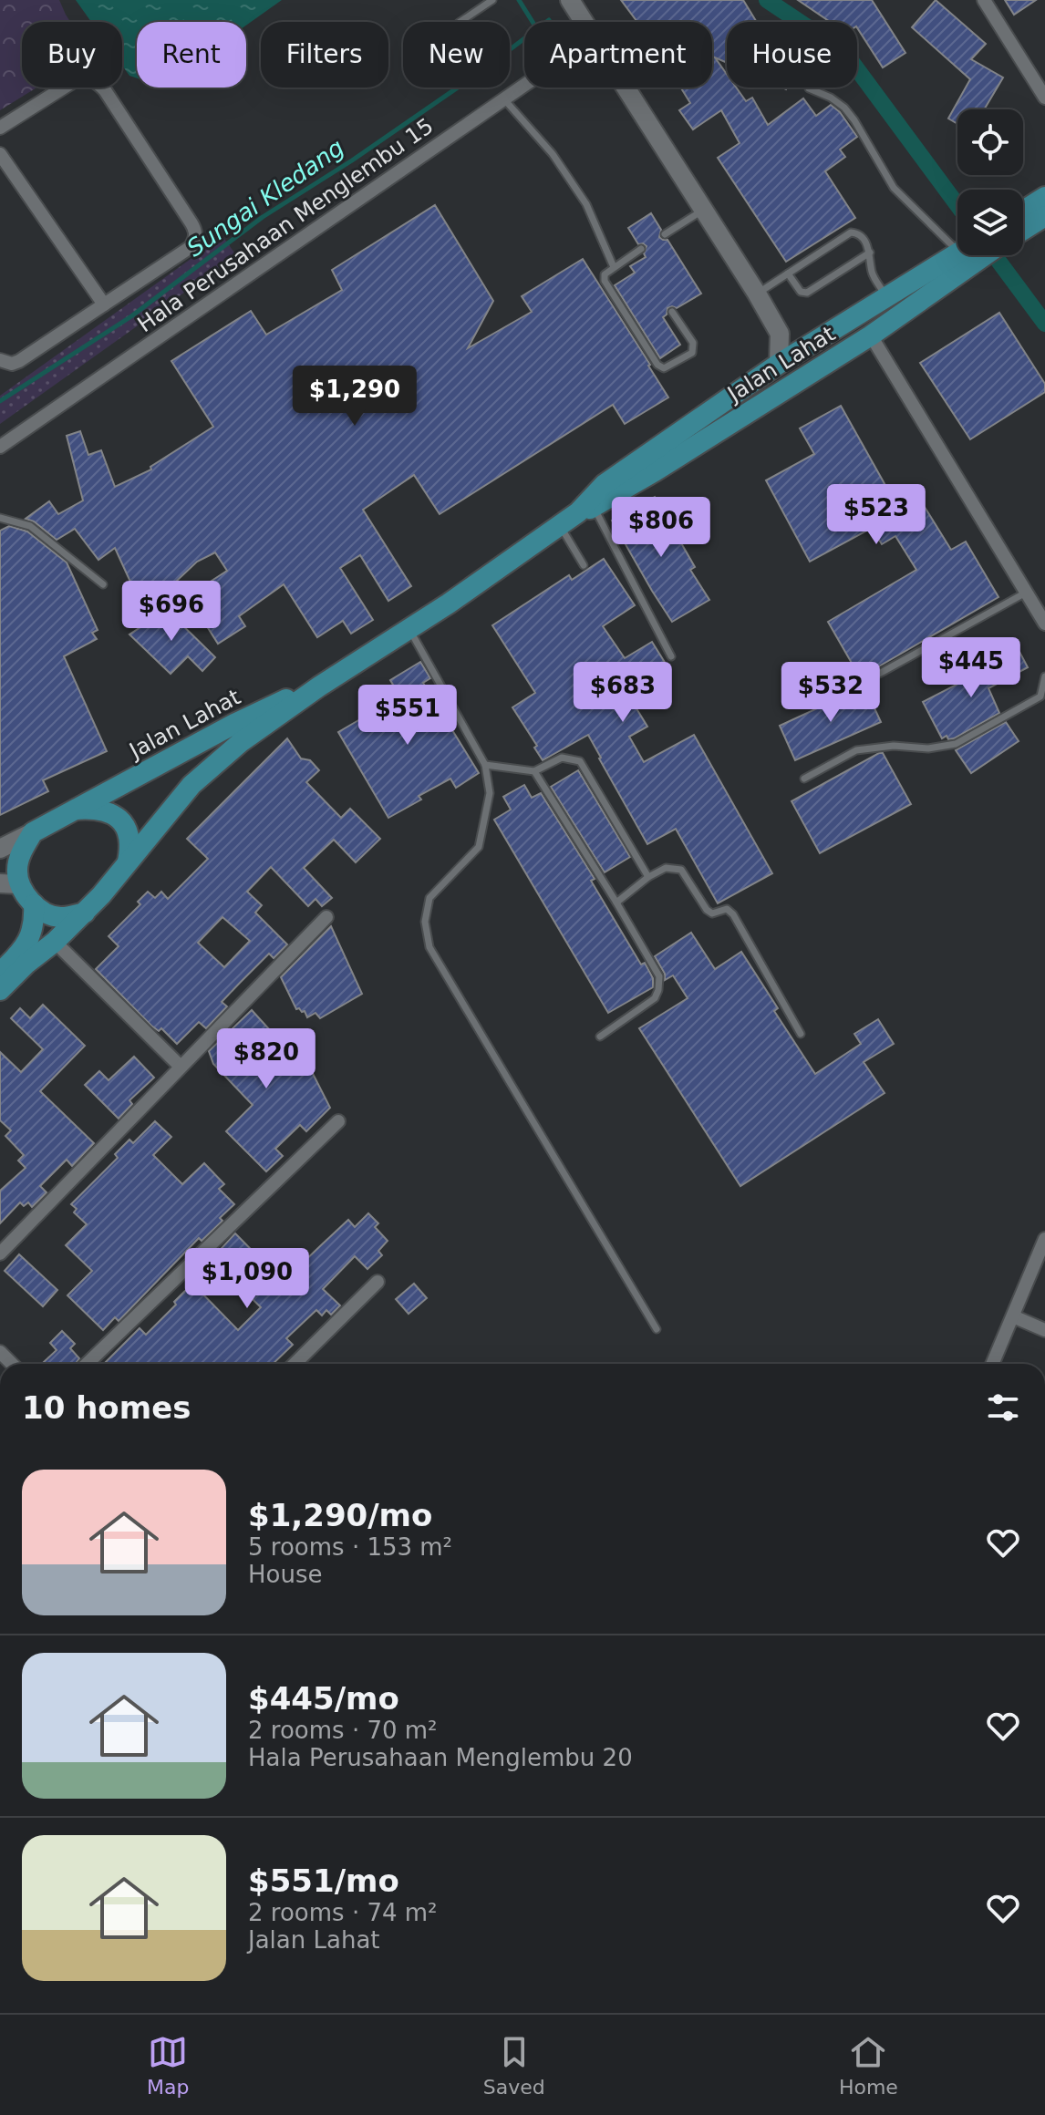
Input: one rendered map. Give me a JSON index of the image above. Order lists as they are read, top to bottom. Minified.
{"streets":{"main road":["Jalan Lahat"],"street":["Hala Perusahaan Menglembu 15"]},"water":["Sungai Kledang"],"page":{"chip":["Buy","Rent","Filters","New","Apartment","House"],"price":["$1,290","$523","$806","$696","$445","$683","$532","$551","$820","$1,090"],"heading":"10 homes","list":[{"name":"$1,290/mo","note":"5 rooms · 153 m² · House"},{"name":"$445/mo","note":"2 rooms · 70 m² · Hala Perusahaan Menglembu 20"},{"name":"$551/mo","note":"2 rooms · 74 m² · Jalan Lahat"}],"tabs":["Map","Saved","Home"]}}
